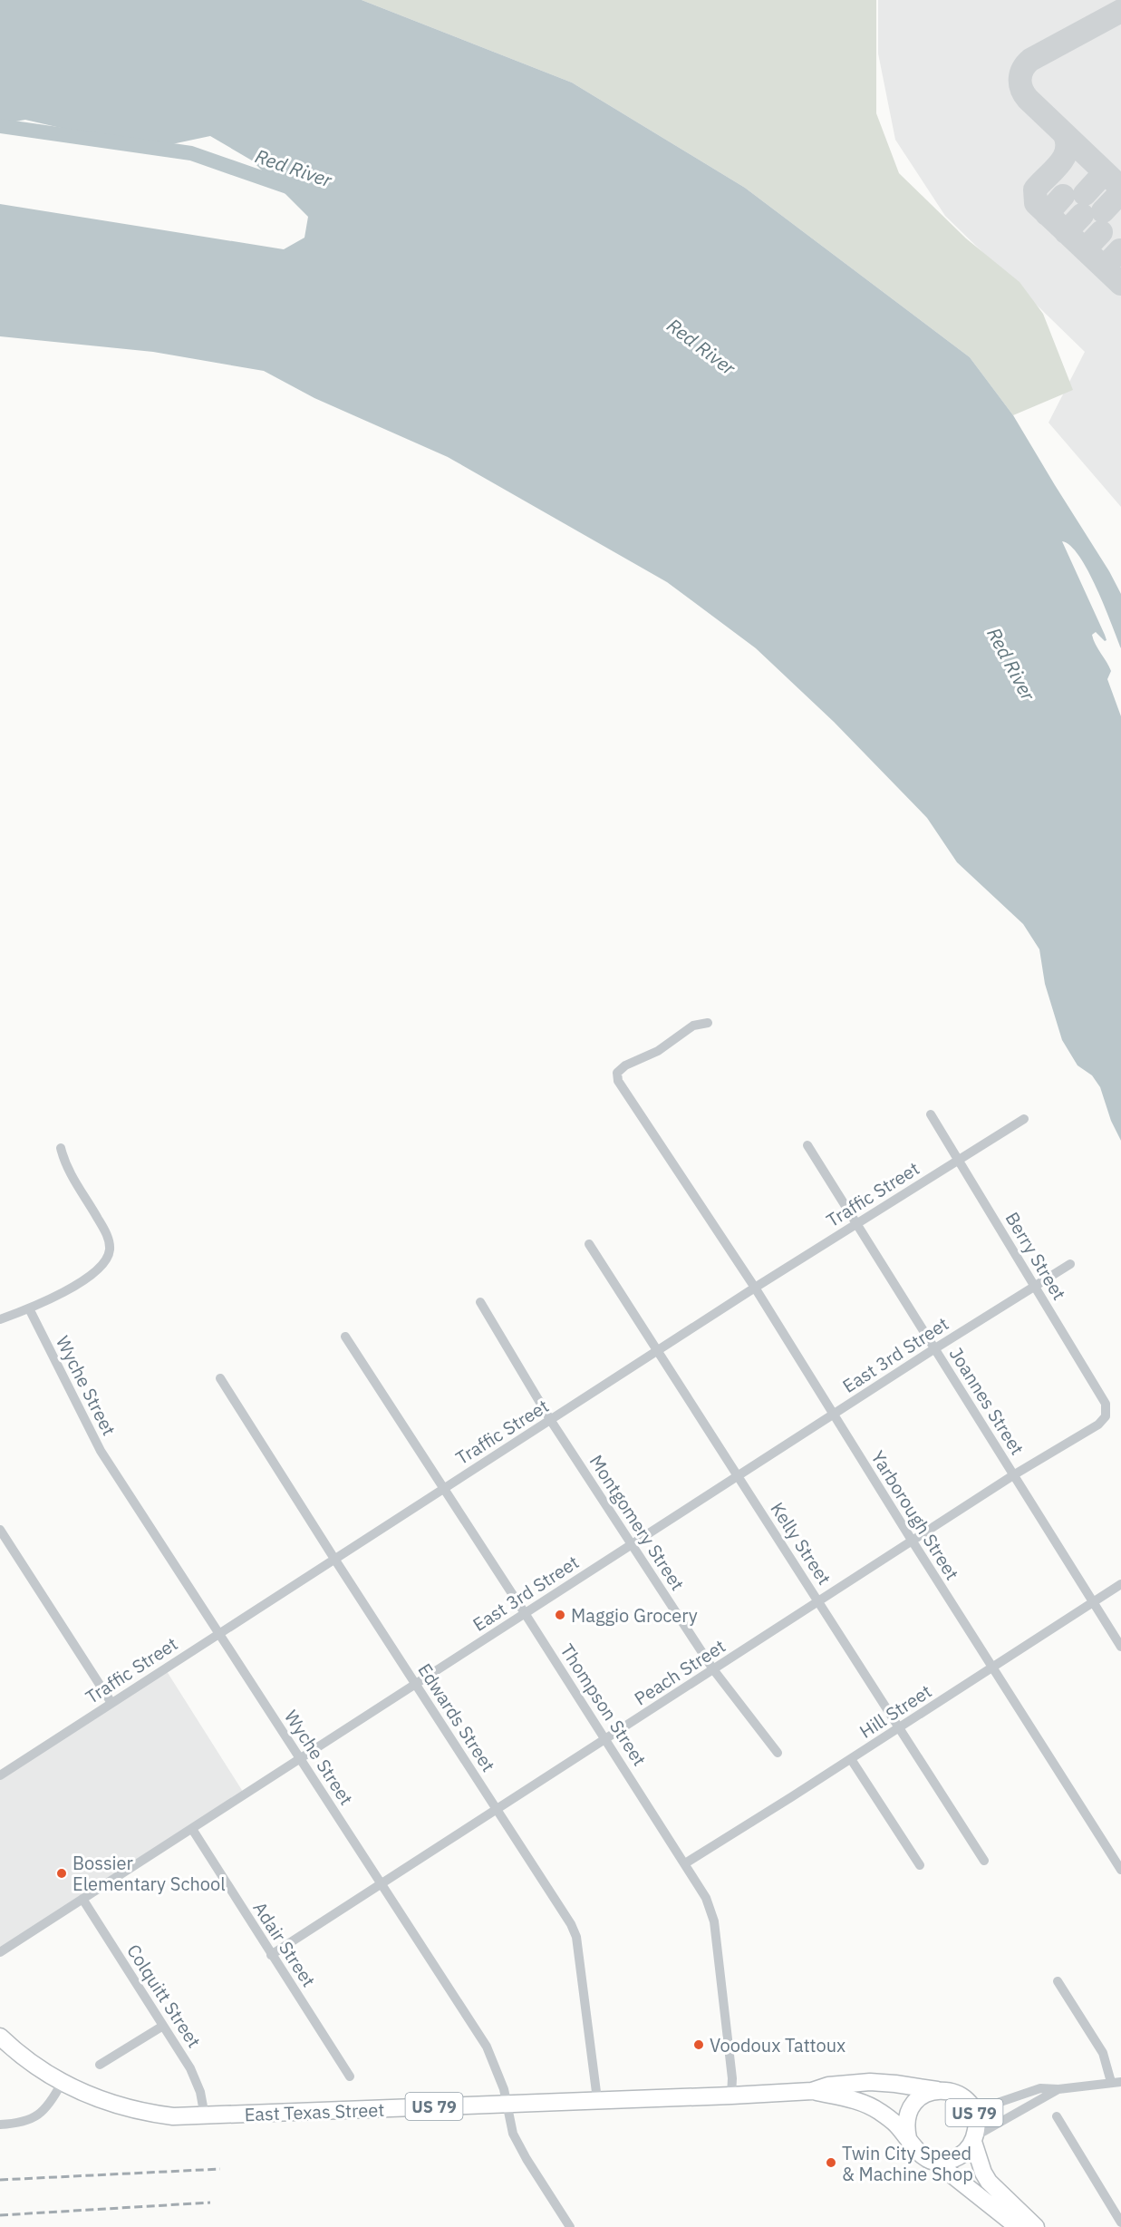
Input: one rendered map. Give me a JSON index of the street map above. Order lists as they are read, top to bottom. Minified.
{"streets":{"main road":["US 79","East Texas Street"],"street":["Traffic Street","Berry Street","East 3rd Street","Wyche Street","Joannes Street","Yarborough Street","Montgomery Street","Kelly Street","Peach Street","Thompson Street","Hill Street","Edwards Street","Adair Street","Colquitt Street"]},"crossings":[["Traffic Street","Berry Street"],["Traffic Street","Wyche Street"],["Traffic Street","Joannes Street"],["Traffic Street","Yarborough Street"],["Traffic Street","Montgomery Street"],["Traffic Street","Kelly Street"],["Traffic Street","Thompson Street"],["Traffic Street","Edwards Street"],["Berry Street","East 3rd Street"],["Berry Street","Peach Street"],["East 3rd Street","Wyche Street"],["East 3rd Street","Joannes Street"],["East 3rd Street","Yarborough Street"],["East 3rd Street","Montgomery Street"],["East 3rd Street","Kelly Street"],["East 3rd Street","Thompson Street"],["East 3rd Street","Edwards Street"],["East 3rd Street","Adair Street"],["East 3rd Street","Colquitt Street"],["Wyche Street","Peach Street"],["Wyche Street","East Texas Street"],["Joannes Street","Peach Street"],["Joannes Street","Hill Street"],["Yarborough Street","Peach Street"],["Yarborough Street","Hill Street"],["Montgomery Street","Peach Street"],["Kelly Street","Peach Street"],["Kelly Street","Hill Street"],["Peach Street","Thompson Street"],["Peach Street","Edwards Street"],["Peach Street","Adair Street"],["Thompson Street","Hill Street"],["Thompson Street","East Texas Street"],["Edwards Street","East Texas Street"],["Colquitt Street","East Texas Street"],["US 79","East Texas Street"]],"water":["Red River"],"places":["Maggio Grocery","Bossier Elementary School","Voodoux Tattoux","Twin City Speed & Machine Shop"]}
